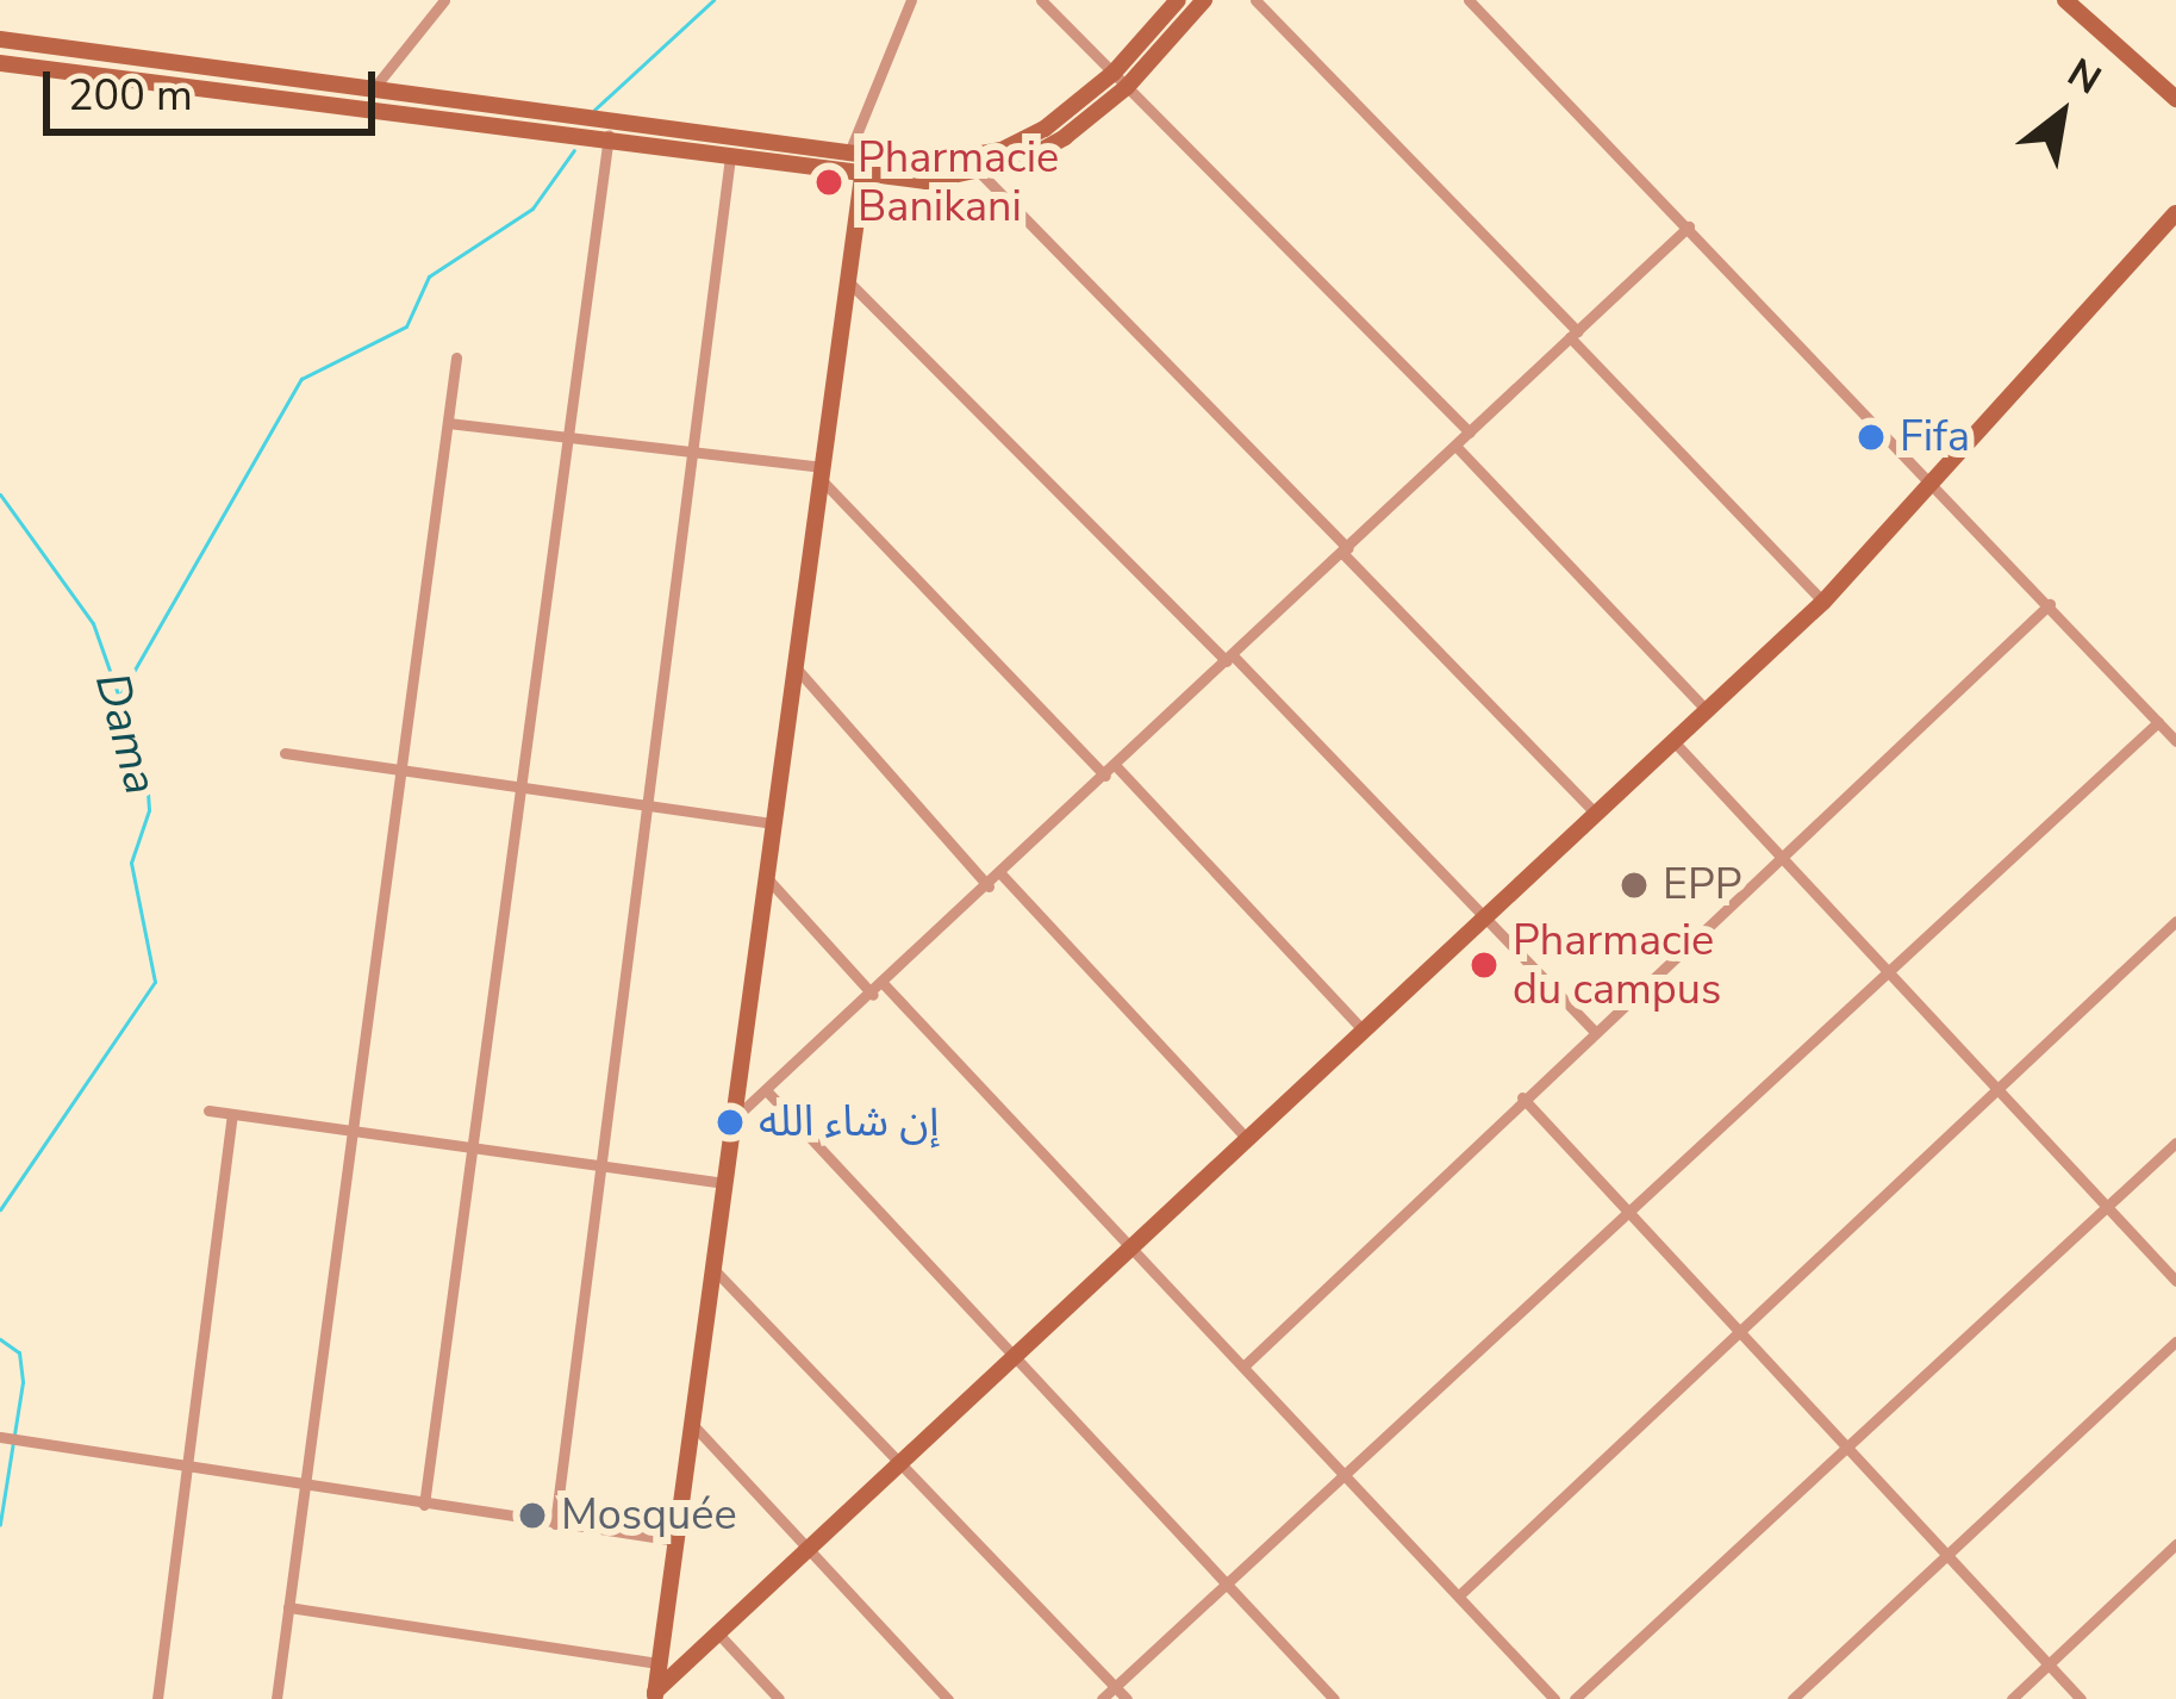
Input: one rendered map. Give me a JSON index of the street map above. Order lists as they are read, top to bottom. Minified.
{"water":["Dama"],"places":["Pharmacie Banikani","Fifa","EPP","Pharmacie du campus","إن شاء الله","Mosquée"],"scale_bar":"200 m","north":"top right"}
